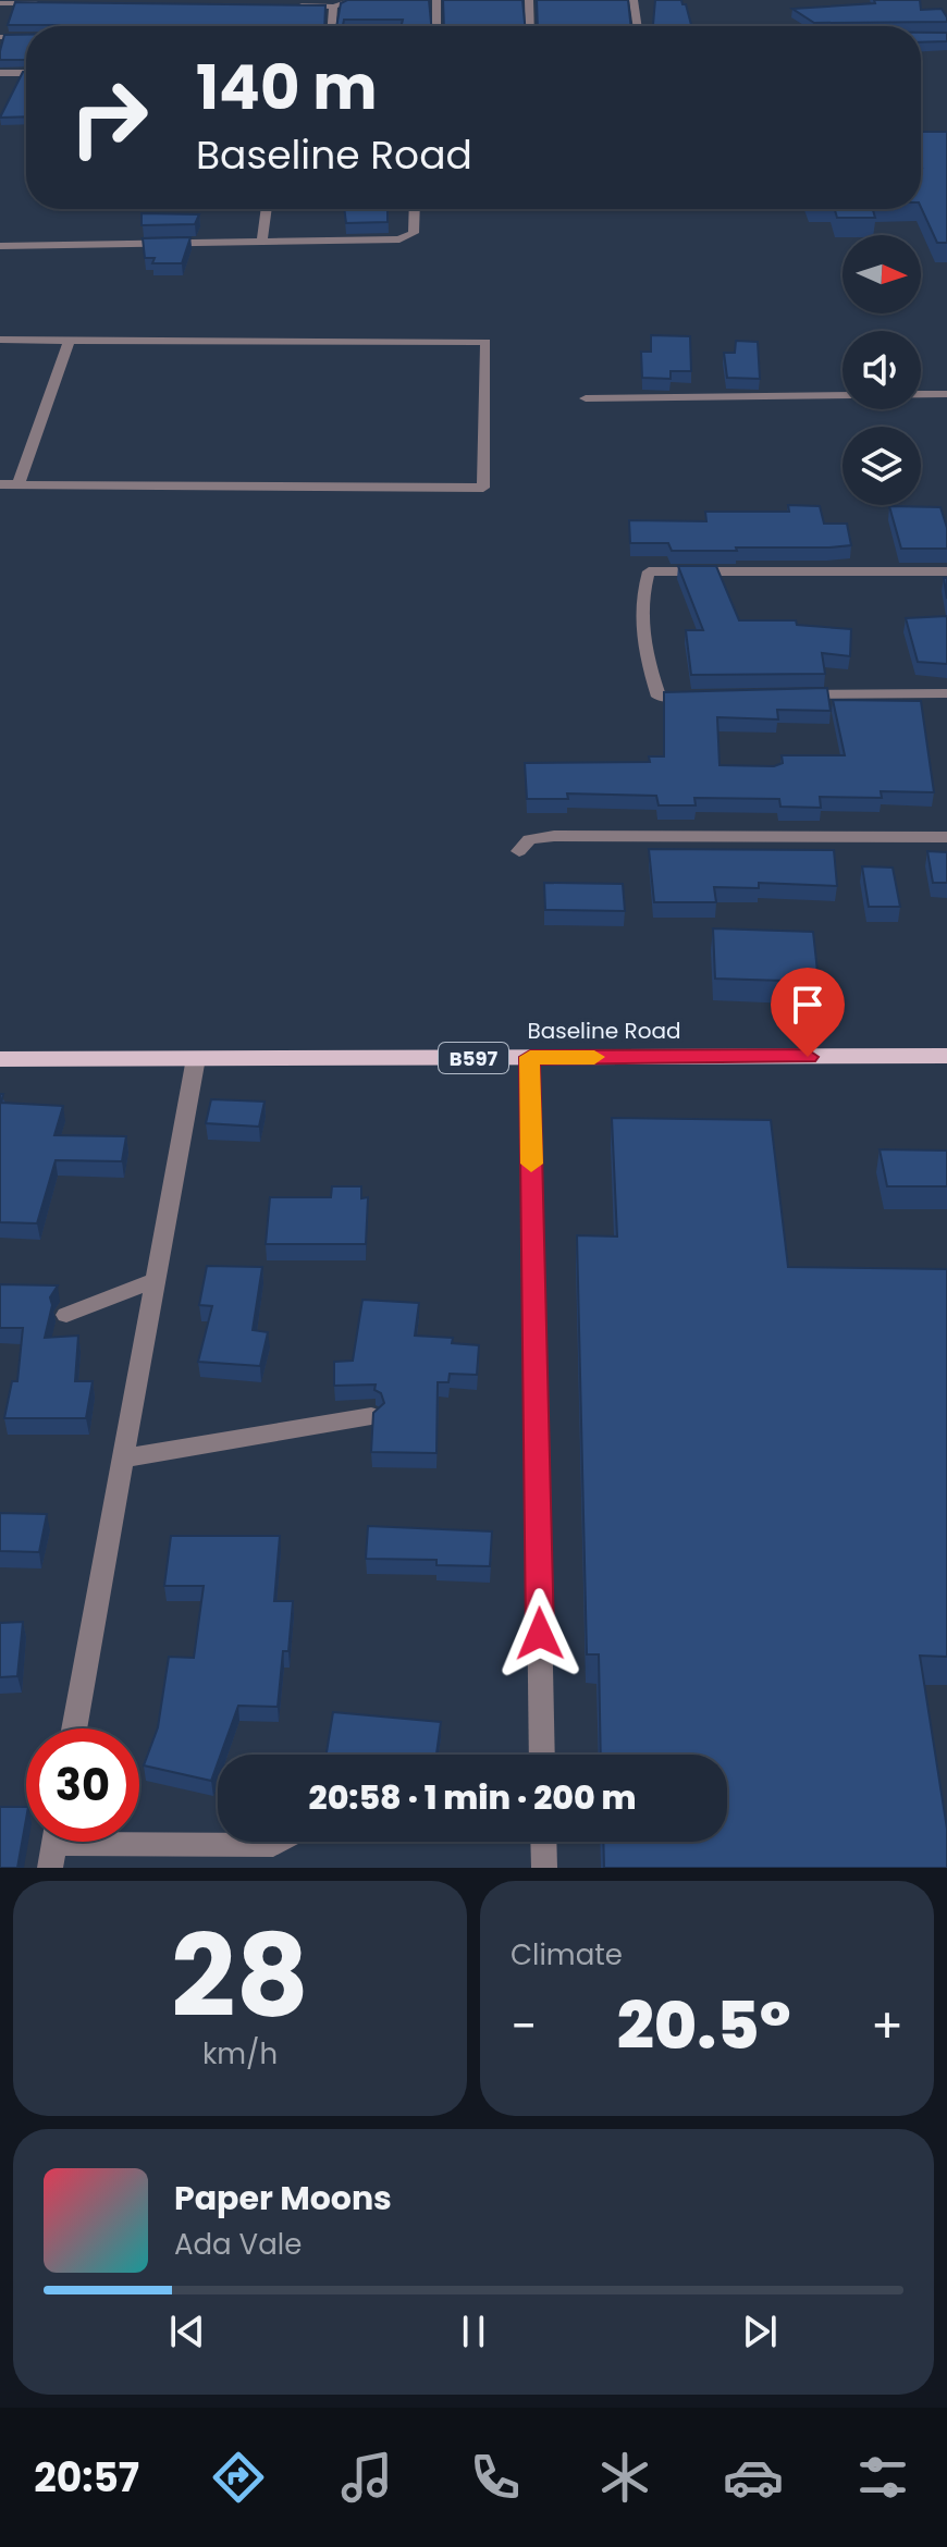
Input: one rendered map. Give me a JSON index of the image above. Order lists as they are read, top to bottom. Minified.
{"streets":{"main road":["Baseline Road","B597"]},"north":"right","page":{"turn":["140 m","Baseline Road"],"limit":"30","trip":"20:58 · 1 min · 200 m","tile":[["28","km/h"],"Climate"],"heat":["−","20.5°","+"],"song":["Paper Moons","Ada Vale"],"tabs":"20:57"}}
